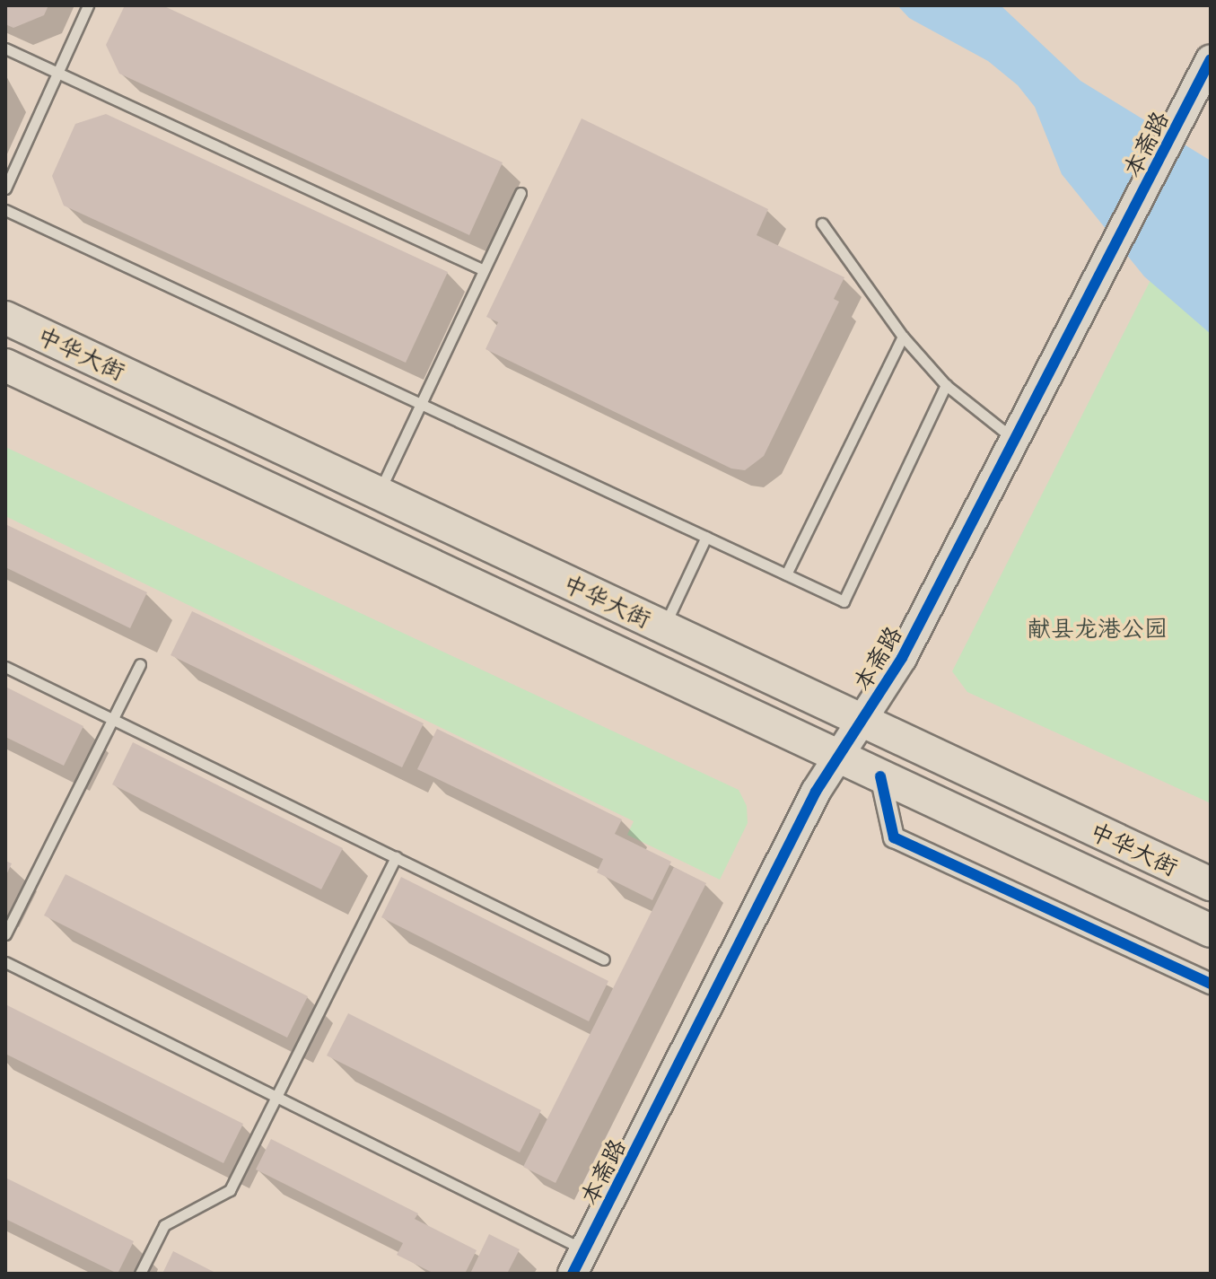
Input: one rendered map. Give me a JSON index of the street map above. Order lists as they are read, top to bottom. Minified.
{"streets":{"main road":["中华大街"],"street":["本斋路"]},"crossings":[["本斋路","中华大街"]],"parks":["献县龙港公园"]}
